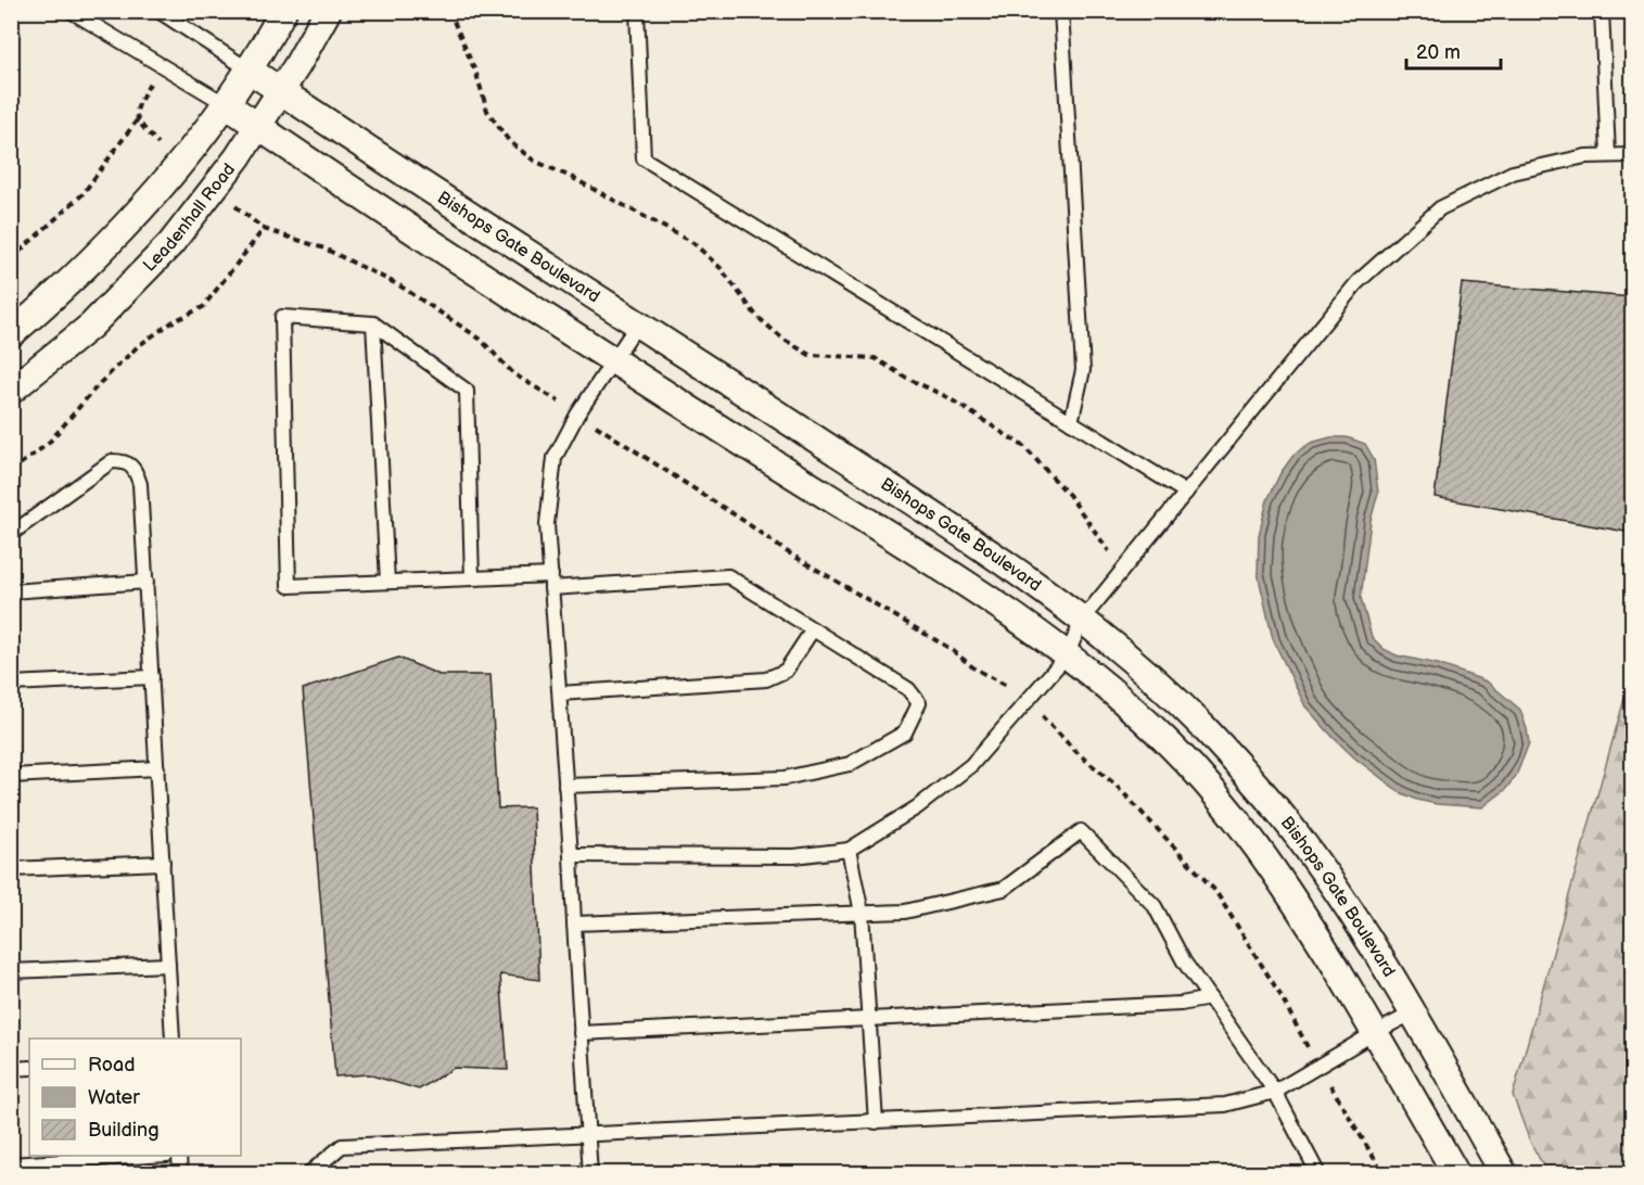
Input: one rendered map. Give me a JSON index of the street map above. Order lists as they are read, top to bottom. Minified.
{"streets":{"street":["Leadenhall Road","Bishops Gate Boulevard"]},"crossings":[["Leadenhall Road","Bishops Gate Boulevard"]],"legend":["Road","Water","Building"],"scale_bar":"20 m"}
